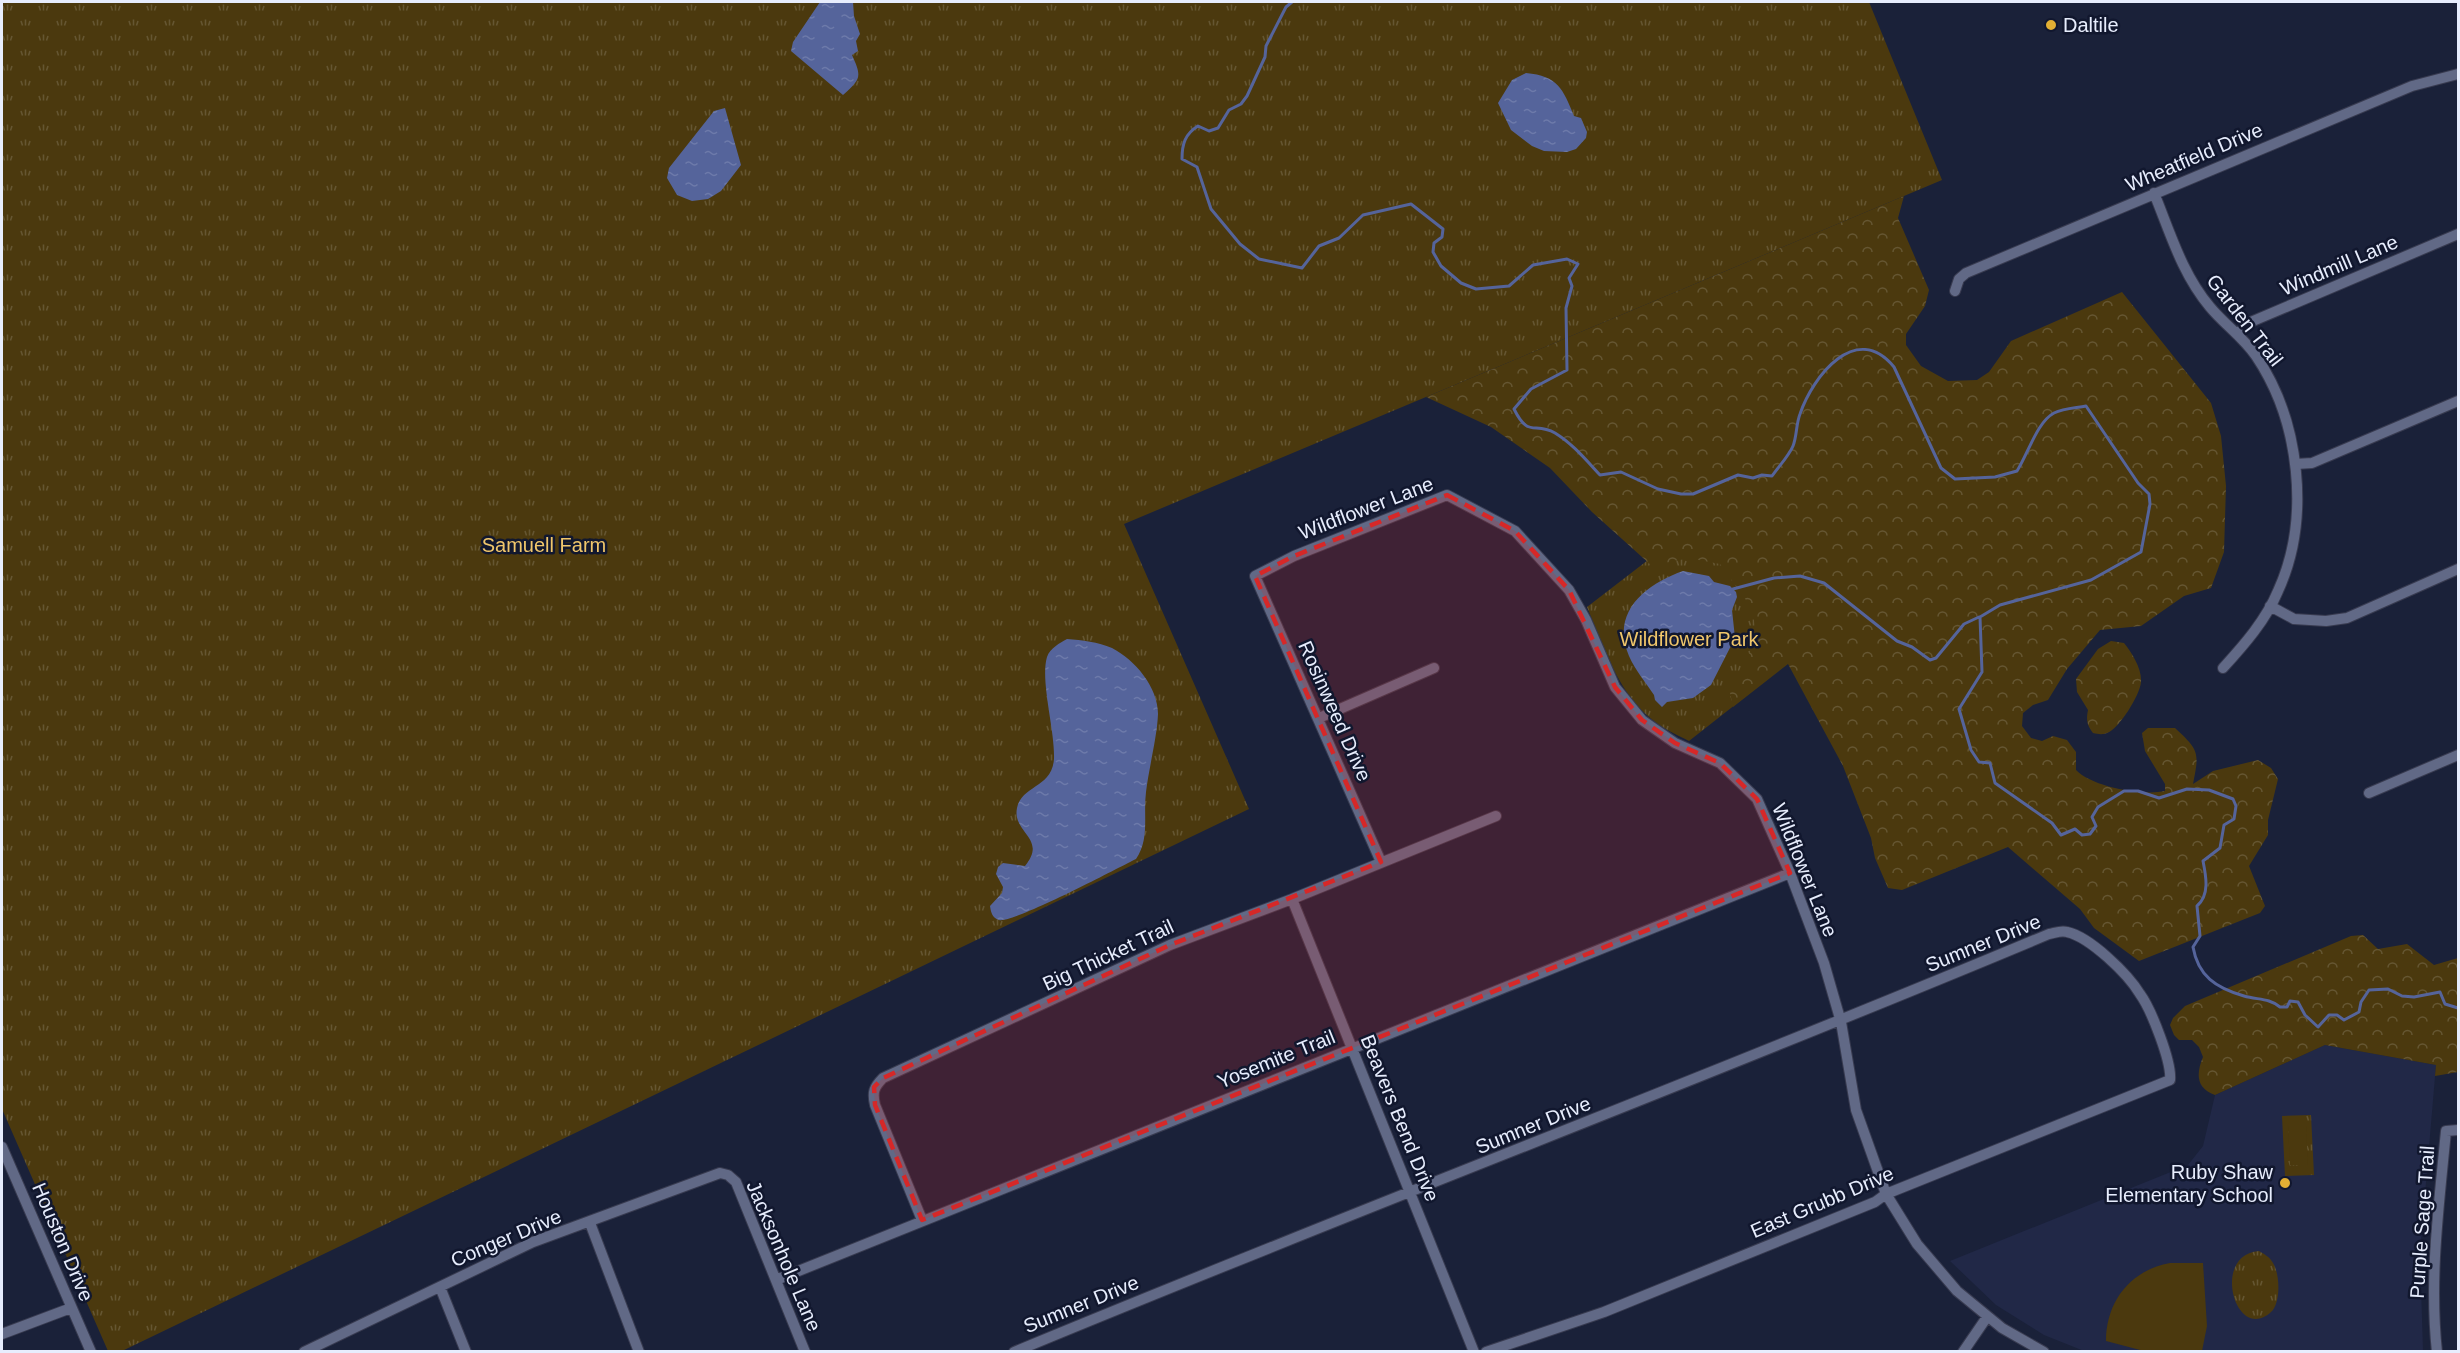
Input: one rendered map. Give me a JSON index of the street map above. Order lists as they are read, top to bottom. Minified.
{"streets":{"street":["Wheatfield Drive","Windmill Lane","Garden Trail","Wildflower Lane","Rosinweed Drive","Sumner Drive","Big Thicket Trail","Yosemite Trail","Beavers Bend Drive","East Grubb Drive","Purple Sage Trail","Conger Drive","Houston Drive","Jacksonhole Lane"]},"crossings":[["Wheatfield Drive","Garden Trail"],["Windmill Lane","Garden Trail"],["Wildflower Lane","Rosinweed Drive"],["Wildflower Lane","Sumner Drive"],["Wildflower Lane","Yosemite Trail"],["Wildflower Lane","East Grubb Drive"],["Rosinweed Drive","Big Thicket Trail"],["Sumner Drive","Beavers Bend Drive"],["Sumner Drive","East Grubb Drive"],["Big Thicket Trail","Yosemite Trail"],["Big Thicket Trail","Beavers Bend Drive"],["Yosemite Trail","Beavers Bend Drive"],["Yosemite Trail","Jacksonhole Lane"],["Conger Drive","Jacksonhole Lane"]],"parks":["Samuell Farm","Wildflower Park"],"places":["Daltile","Ruby Shaw Elementary School"]}
